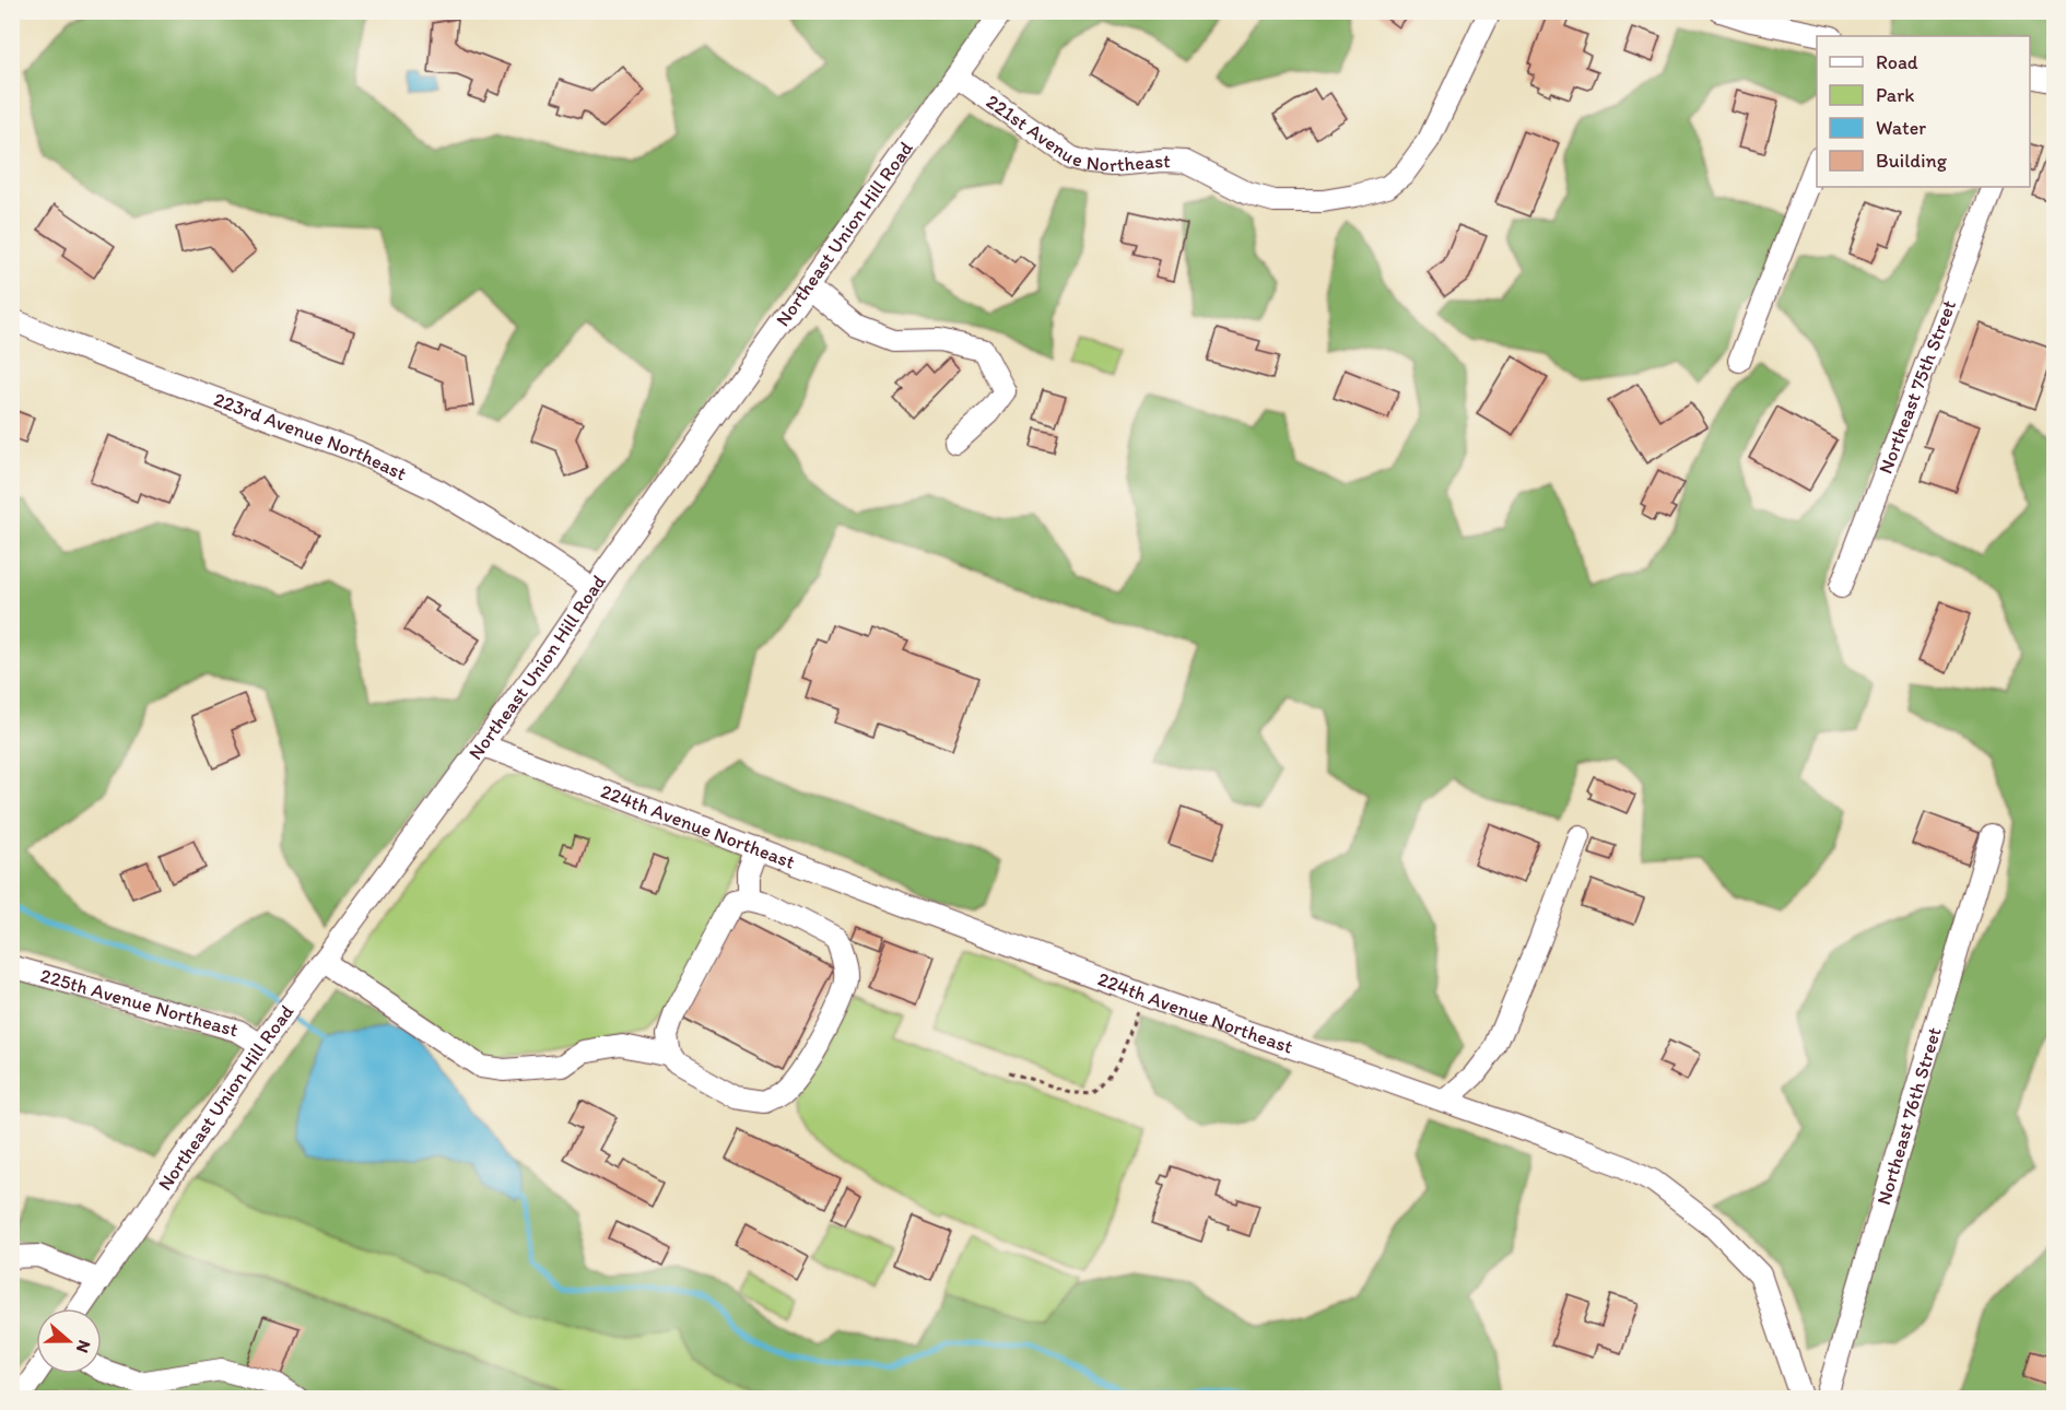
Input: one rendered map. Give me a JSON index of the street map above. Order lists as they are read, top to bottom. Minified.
{"streets":{"street":["221st Avenue Northeast","Northeast Union Hill Road","Northeast 75th Street","223rd Avenue Northeast","224th Avenue Northeast","225th Avenue Northeast","Northeast 76th Street"]},"crossings":[["221st Avenue Northeast","Northeast Union Hill Road"],["Northeast Union Hill Road","223rd Avenue Northeast"],["Northeast Union Hill Road","224th Avenue Northeast"],["Northeast Union Hill Road","225th Avenue Northeast"]],"legend":["Road","Park","Water","Building"],"north":"right"}
